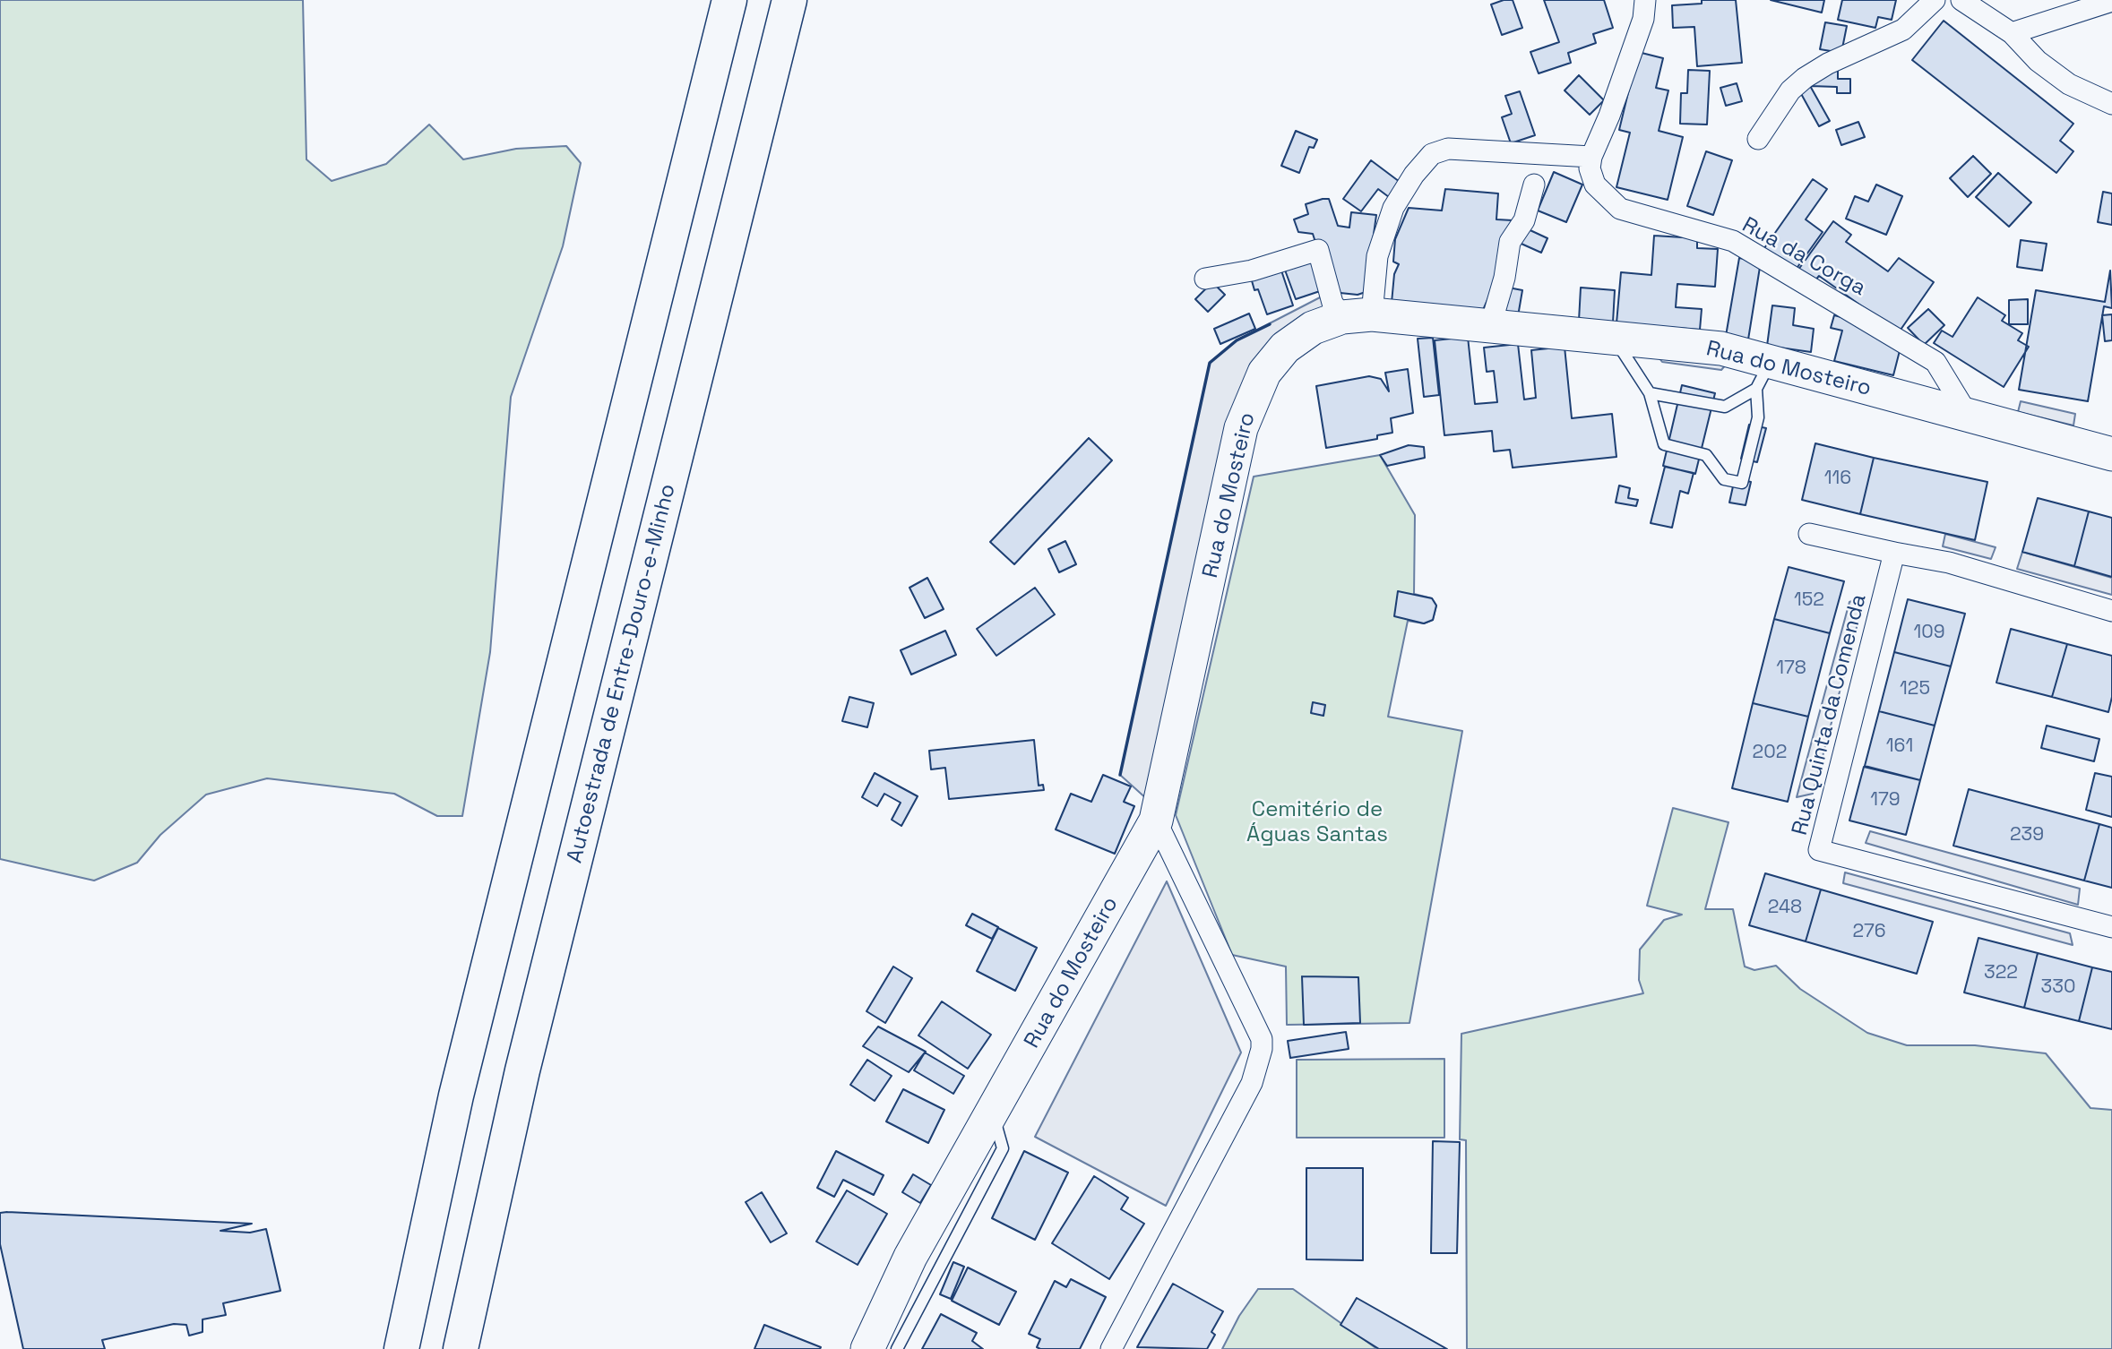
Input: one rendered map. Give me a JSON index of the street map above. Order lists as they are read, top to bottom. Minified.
{"streets":{"highway":["Autoestrada de Entre-Douro-e-Minho"],"main road":["Rua do Mosteiro"],"street":["Rua da Corga","Rua Quinta da Comenda"]},"crossings":[["Rua da Corga","Rua do Mosteiro"]],"parks":["Cemitério de Águas Santas"],"house_numbers":["116","152","109","178","125","161","202","179","239","248","276","322","330"]}
